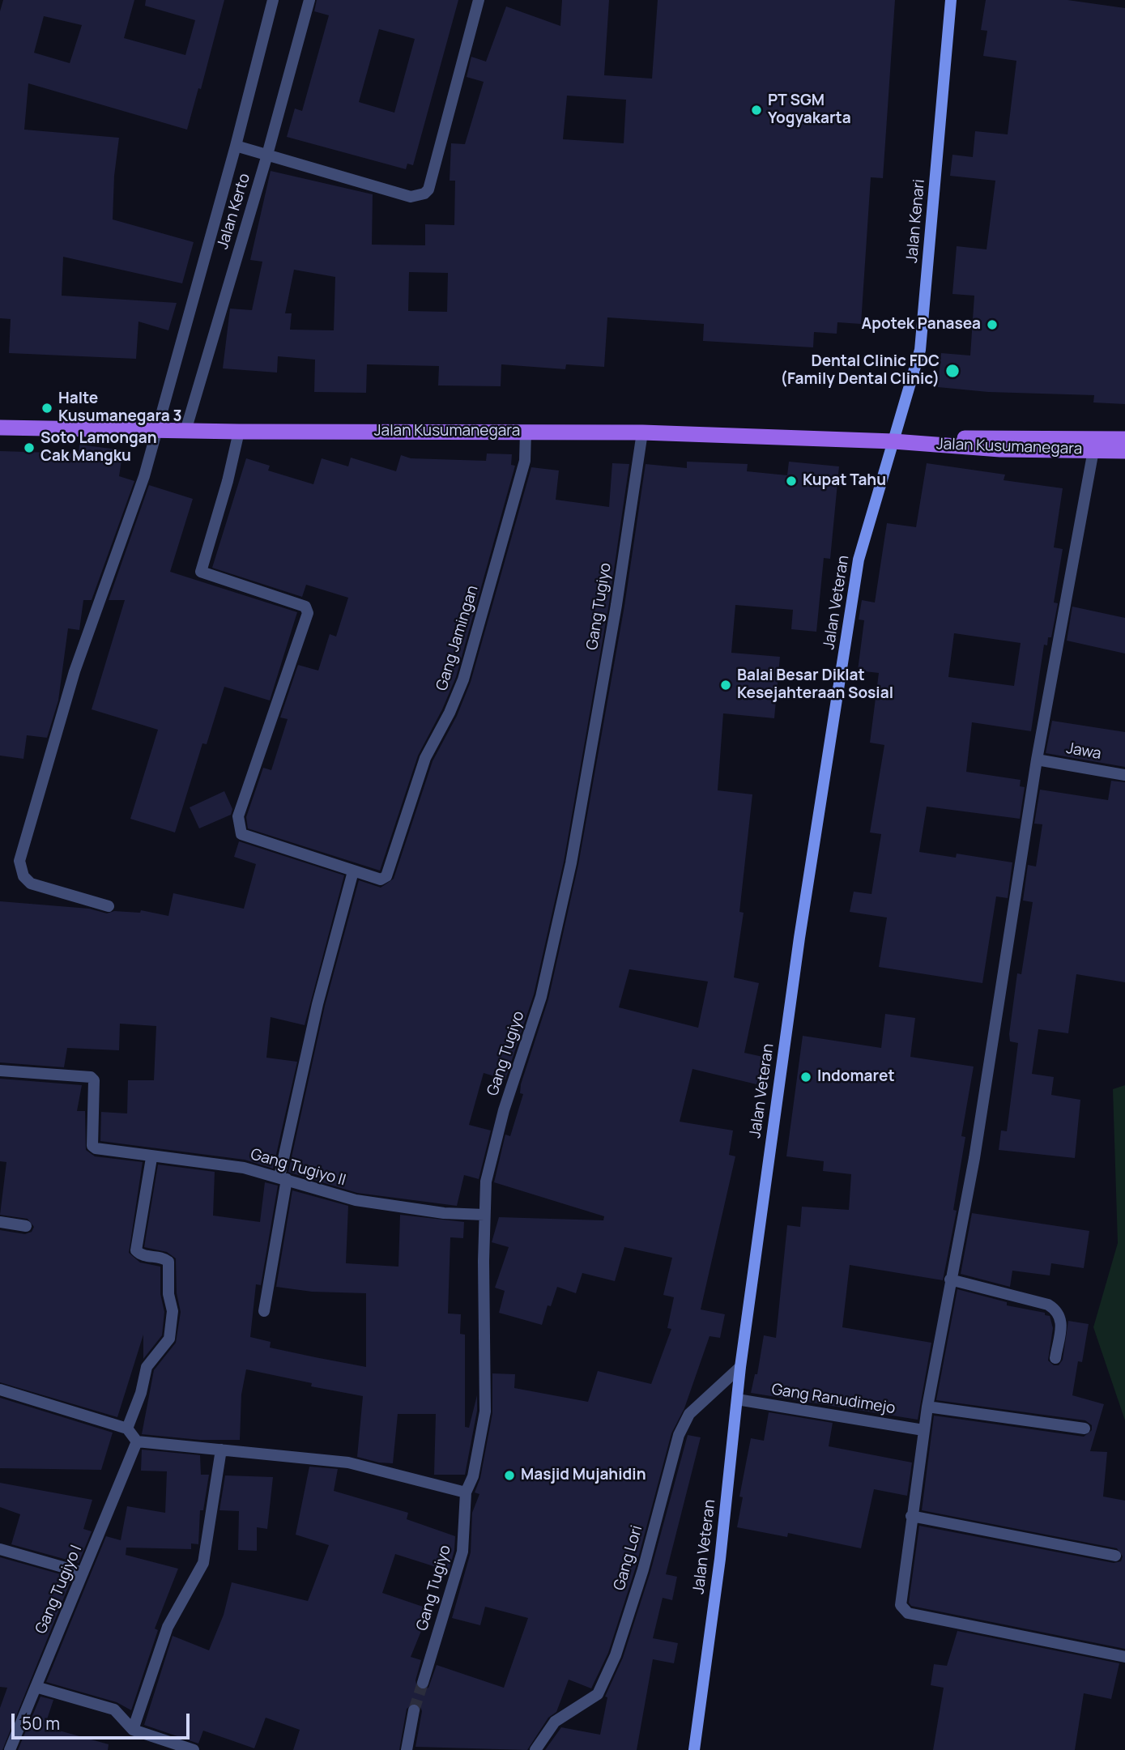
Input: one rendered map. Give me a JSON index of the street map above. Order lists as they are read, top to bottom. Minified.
{"streets":{"main road":["Jalan Kenari","Jalan Kusumanegara","Jalan Veteran"],"street":["Jalan Kerto","Gang Tugiyo","Gang Jamingan","Jawa","Gang Tugiyo II","Gang Ranudimejo","Gang Lori","Gang Tugiyo I"]},"crossings":[["Jalan Kerto","Jalan Kusumanegara"],["Jalan Kenari","Jalan Kusumanegara"],["Jalan Kenari","Jalan Veteran"],["Jalan Kusumanegara","Jalan Veteran"],["Jalan Kusumanegara","Gang Tugiyo"],["Jalan Kusumanegara","Gang Jamingan"],["Jalan Veteran","Gang Ranudimejo"],["Jalan Veteran","Gang Lori"],["Gang Tugiyo","Gang Tugiyo II"]],"places":["PT SGM Yogyakarta","Apotek Panasea","Dental Clinic FDC (Family Dental Clinic)","Halte Kusumanegara 3","Soto Lamongan Cak Mangku","Kupat Tahu","Balai Besar Diklat Kesejahteraan Sosial","Indomaret","Masjid Mujahidin"],"scale_bar":"50 m"}
